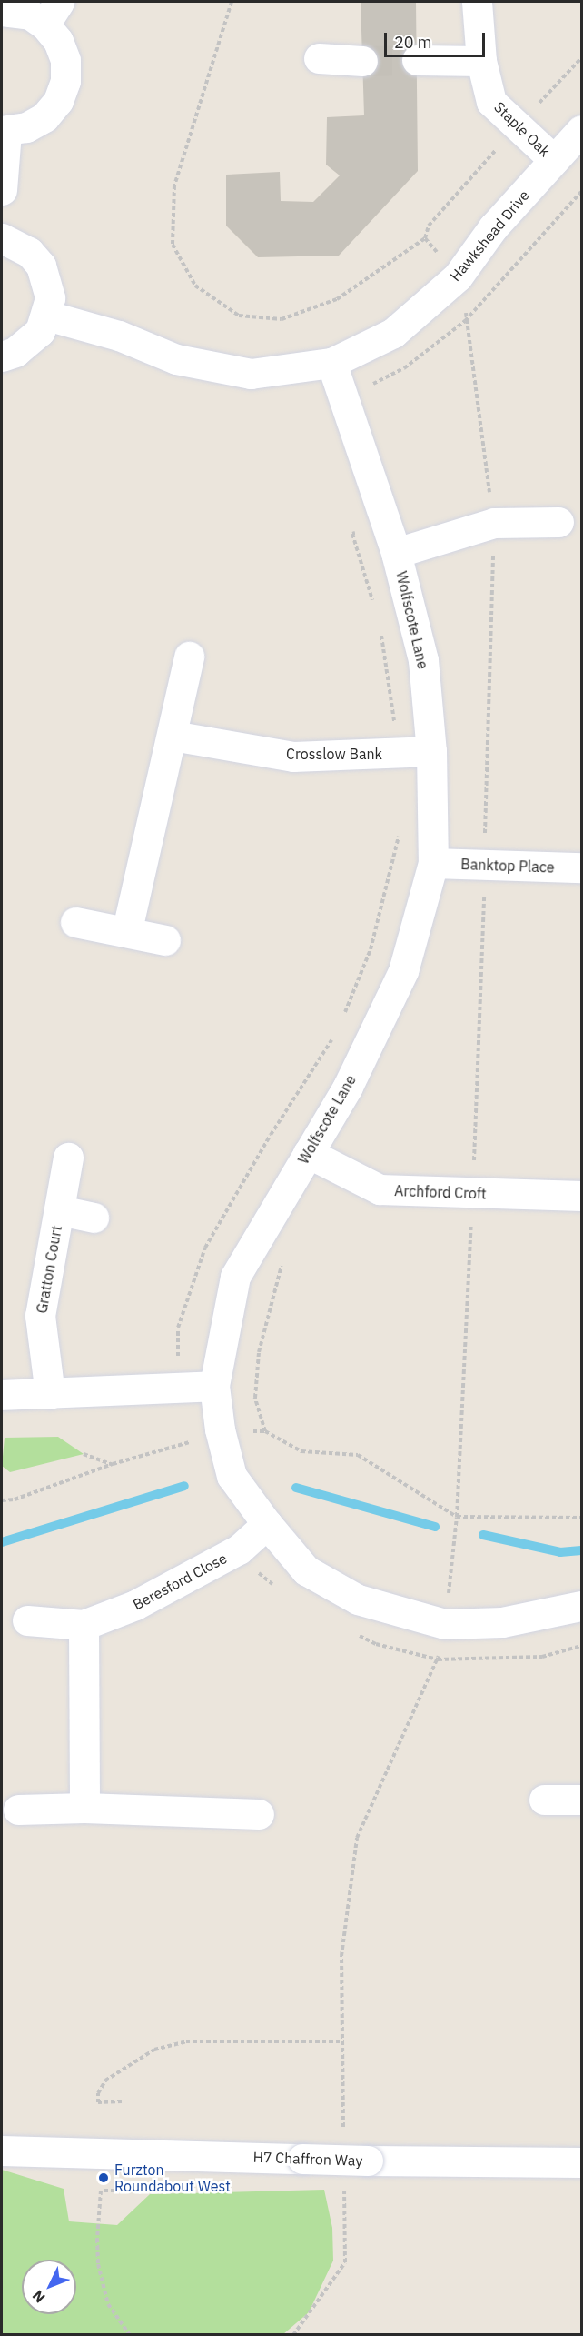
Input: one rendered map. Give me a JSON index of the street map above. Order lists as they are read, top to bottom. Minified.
{"streets":{"street":["Staple Oak","Hawkshead Drive","Wolfscote Lane","Crosslow Bank","Banktop Place","Archford Croft","Gratton Court","Beresford Close","H7 Chaffron Way"]},"crossings":[["Staple Oak","Hawkshead Drive"],["Hawkshead Drive","Wolfscote Lane"],["Wolfscote Lane","Crosslow Bank"],["Wolfscote Lane","Banktop Place"],["Wolfscote Lane","Archford Croft"],["Wolfscote Lane","Beresford Close"]],"places":["Furzton Roundabout West"],"scale_bar":"20 m","north":"bottom left"}
